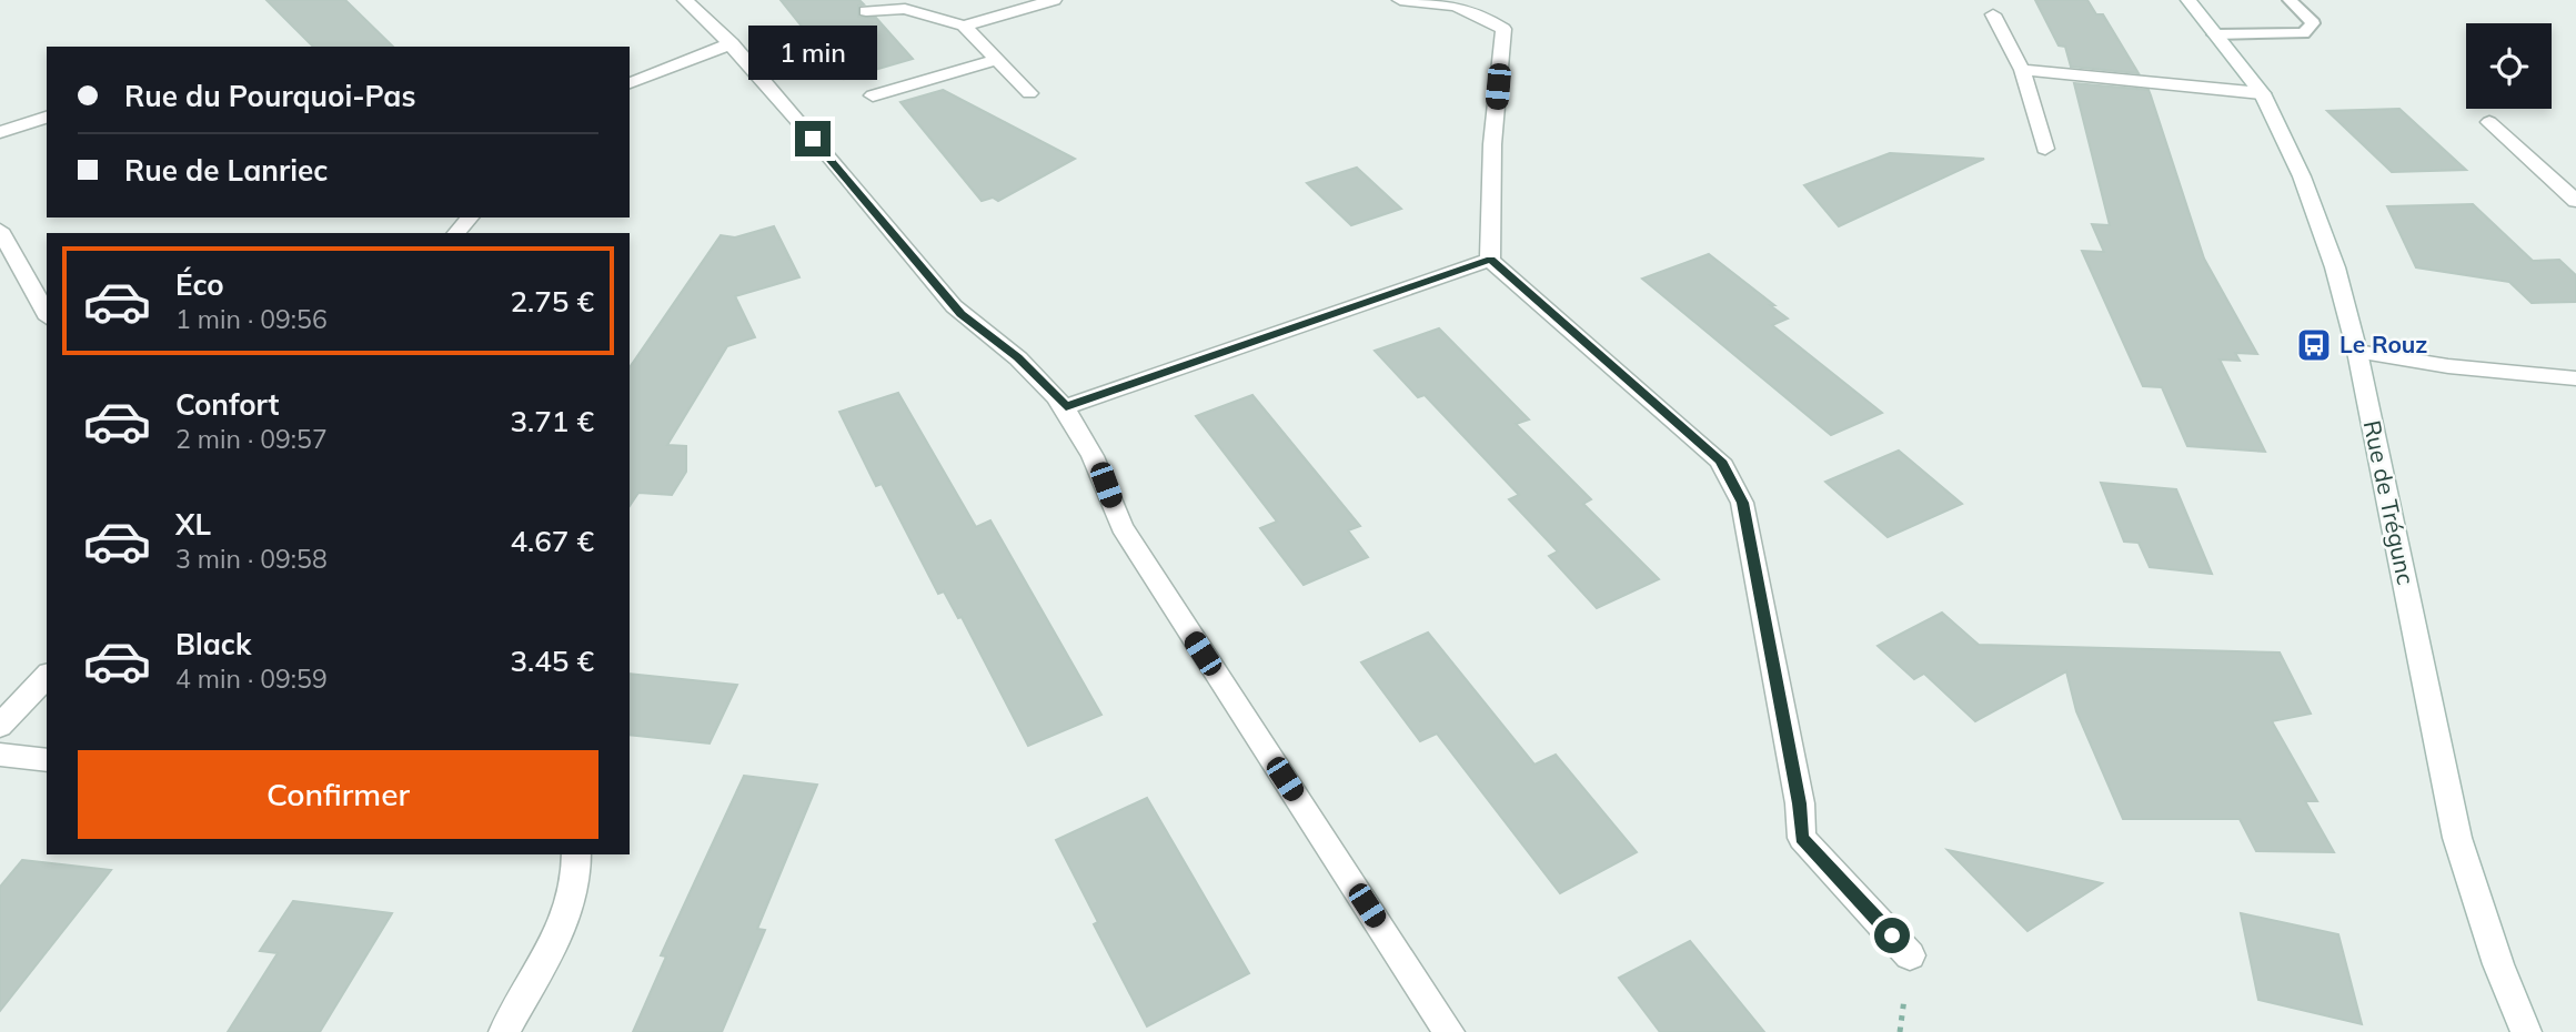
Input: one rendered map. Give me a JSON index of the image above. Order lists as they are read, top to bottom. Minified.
{"streets":{"street":["Rue de Trégunc"]},"places":{"bus stop":["Le Rouz"]},"page":{"bubble":"1 min","banner":["Rue du Pourquoi-Pas","Rue de Lanriec"],"list":[{"name":"Éco","note":"1 min · 09:56","value":"2.75 €"},{"name":"Confort","note":"2 min · 09:57","value":"3.71 €"},{"name":"XL","note":"3 min · 09:58","value":"4.67 €"},{"name":"Black","note":"4 min · 09:59","value":"3.45 €"}],"buttons":"Confirmer"}}
